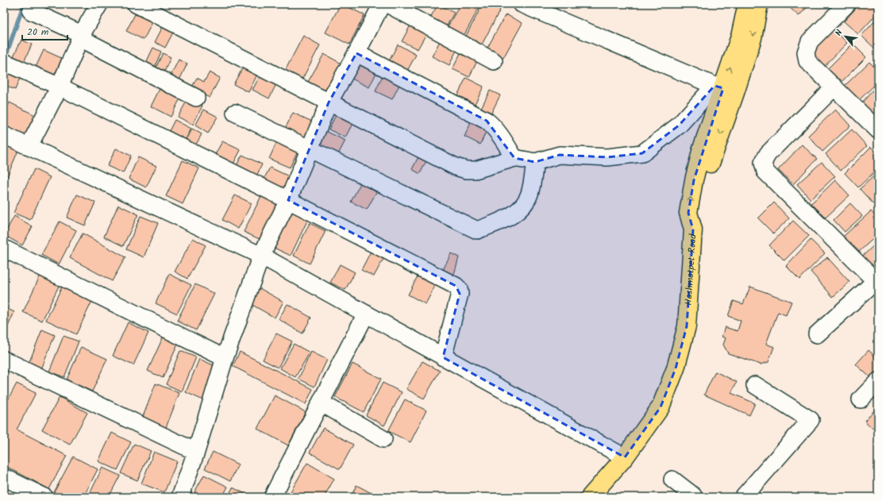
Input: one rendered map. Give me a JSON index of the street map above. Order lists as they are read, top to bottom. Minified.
{"streets":{"main road":["Hashmatpet Road"]},"scale_bar":"20 m","north":"top left"}
